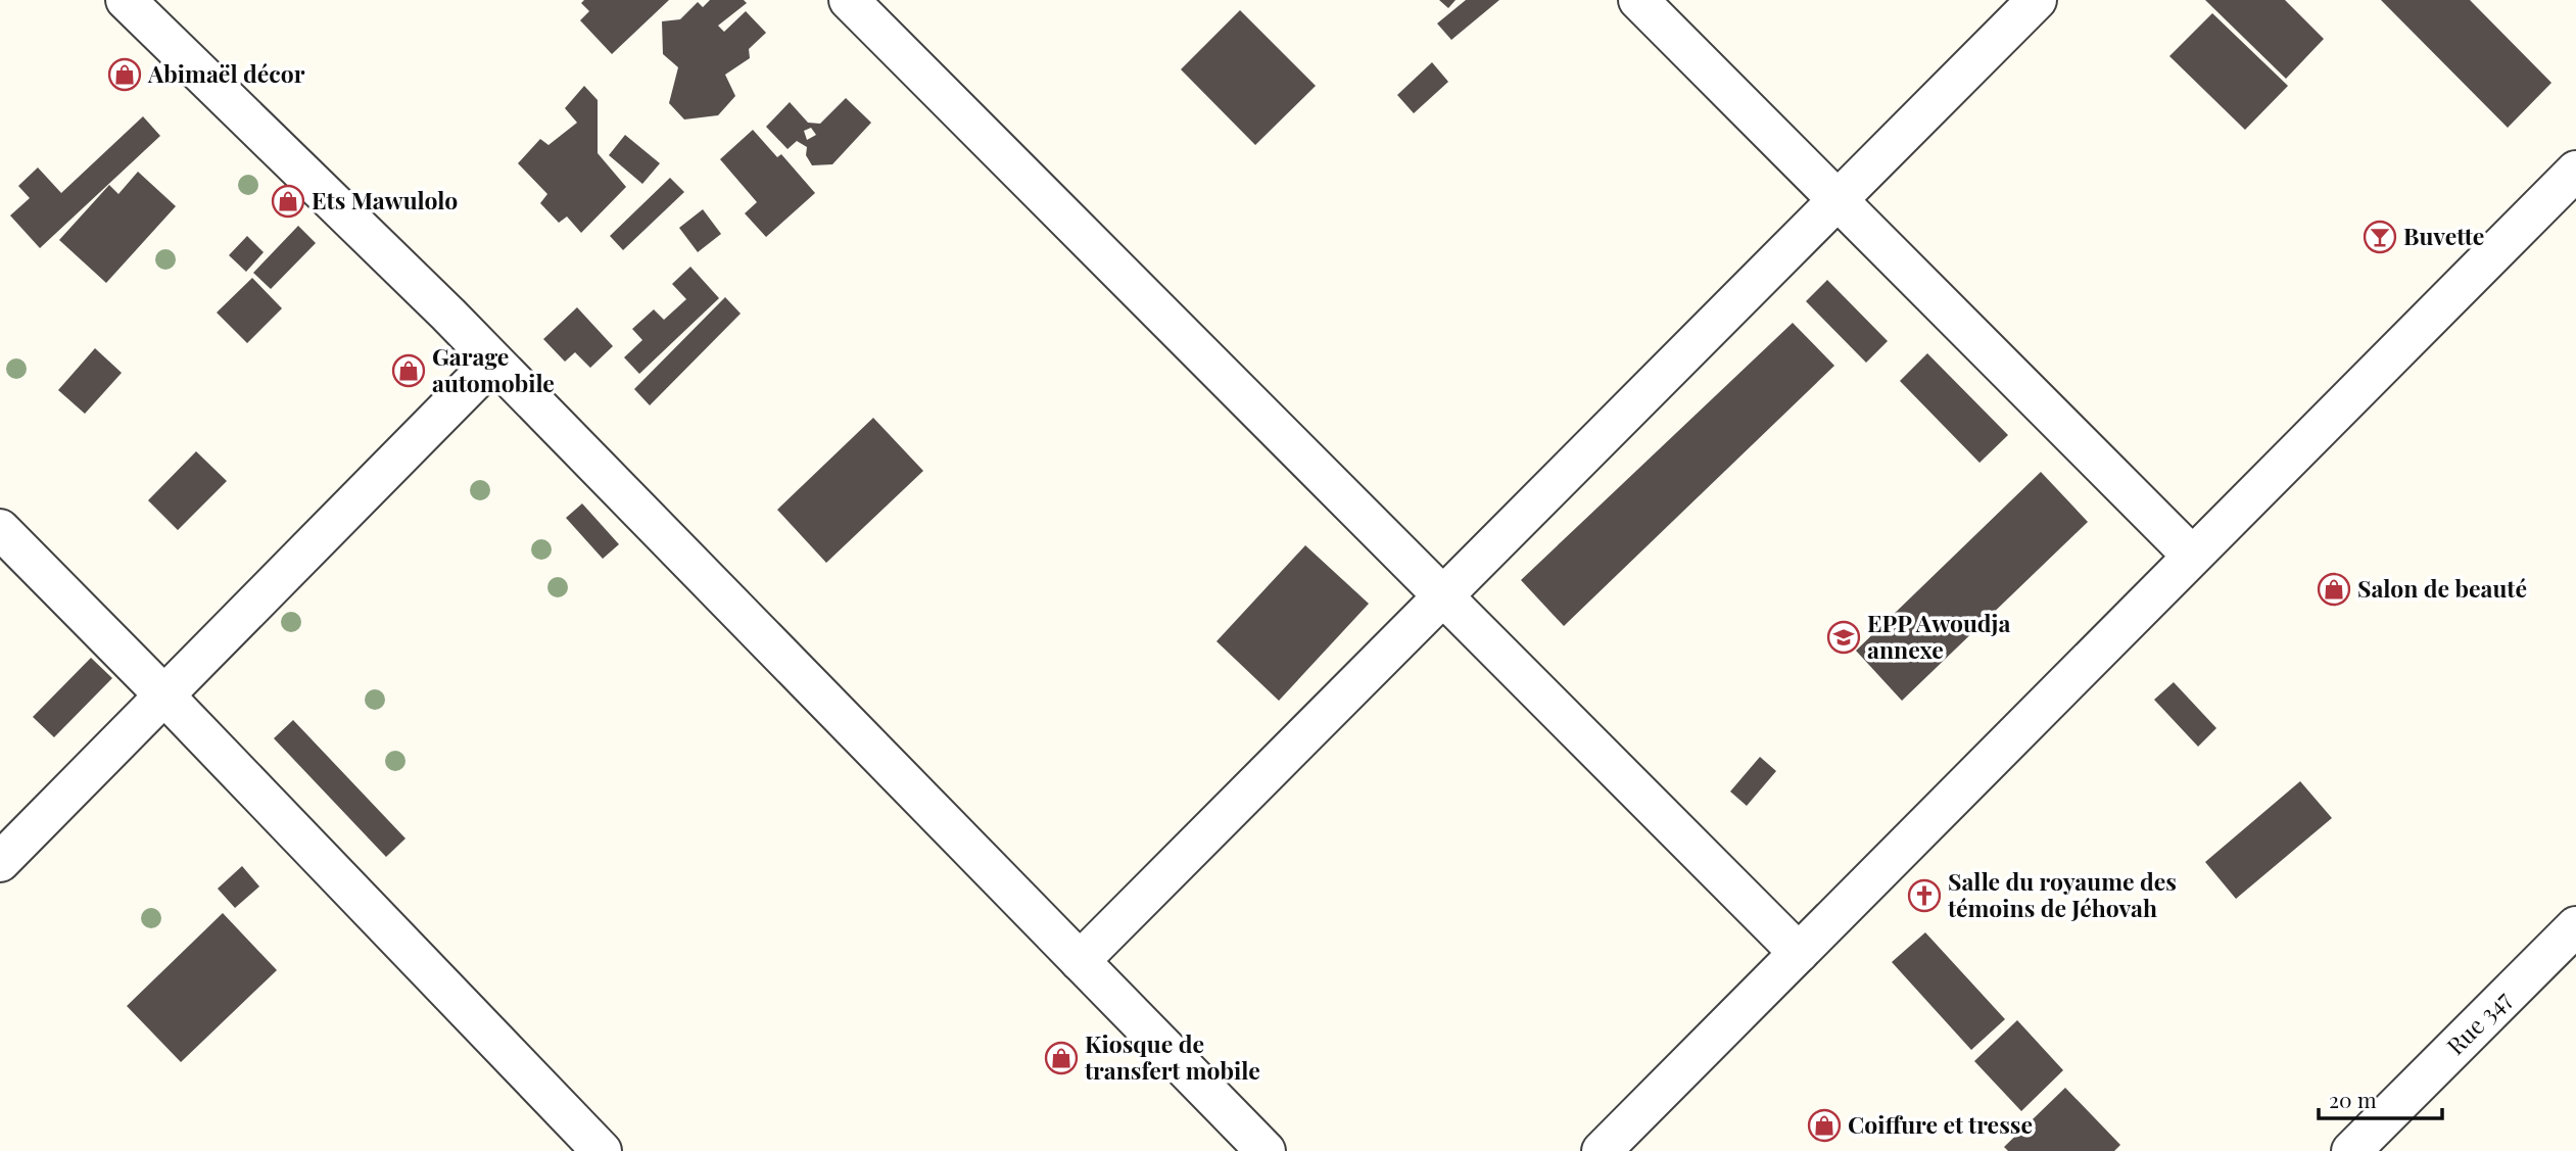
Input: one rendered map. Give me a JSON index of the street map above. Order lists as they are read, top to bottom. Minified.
{"streets":{"street":["Rue 347"]},"places":{"shop":["Abimaël décor","Ets Mawulolo","Garage automobile","Salon de beauté","Kiosque de transfert mobile","Coiffure et tresse"],"bar":["Buvette"],"school or university":["EPP Awoudja annexe"],"church":["Salle du royaume des témoins de Jéhovah"]},"scale_bar":"20 m"}
